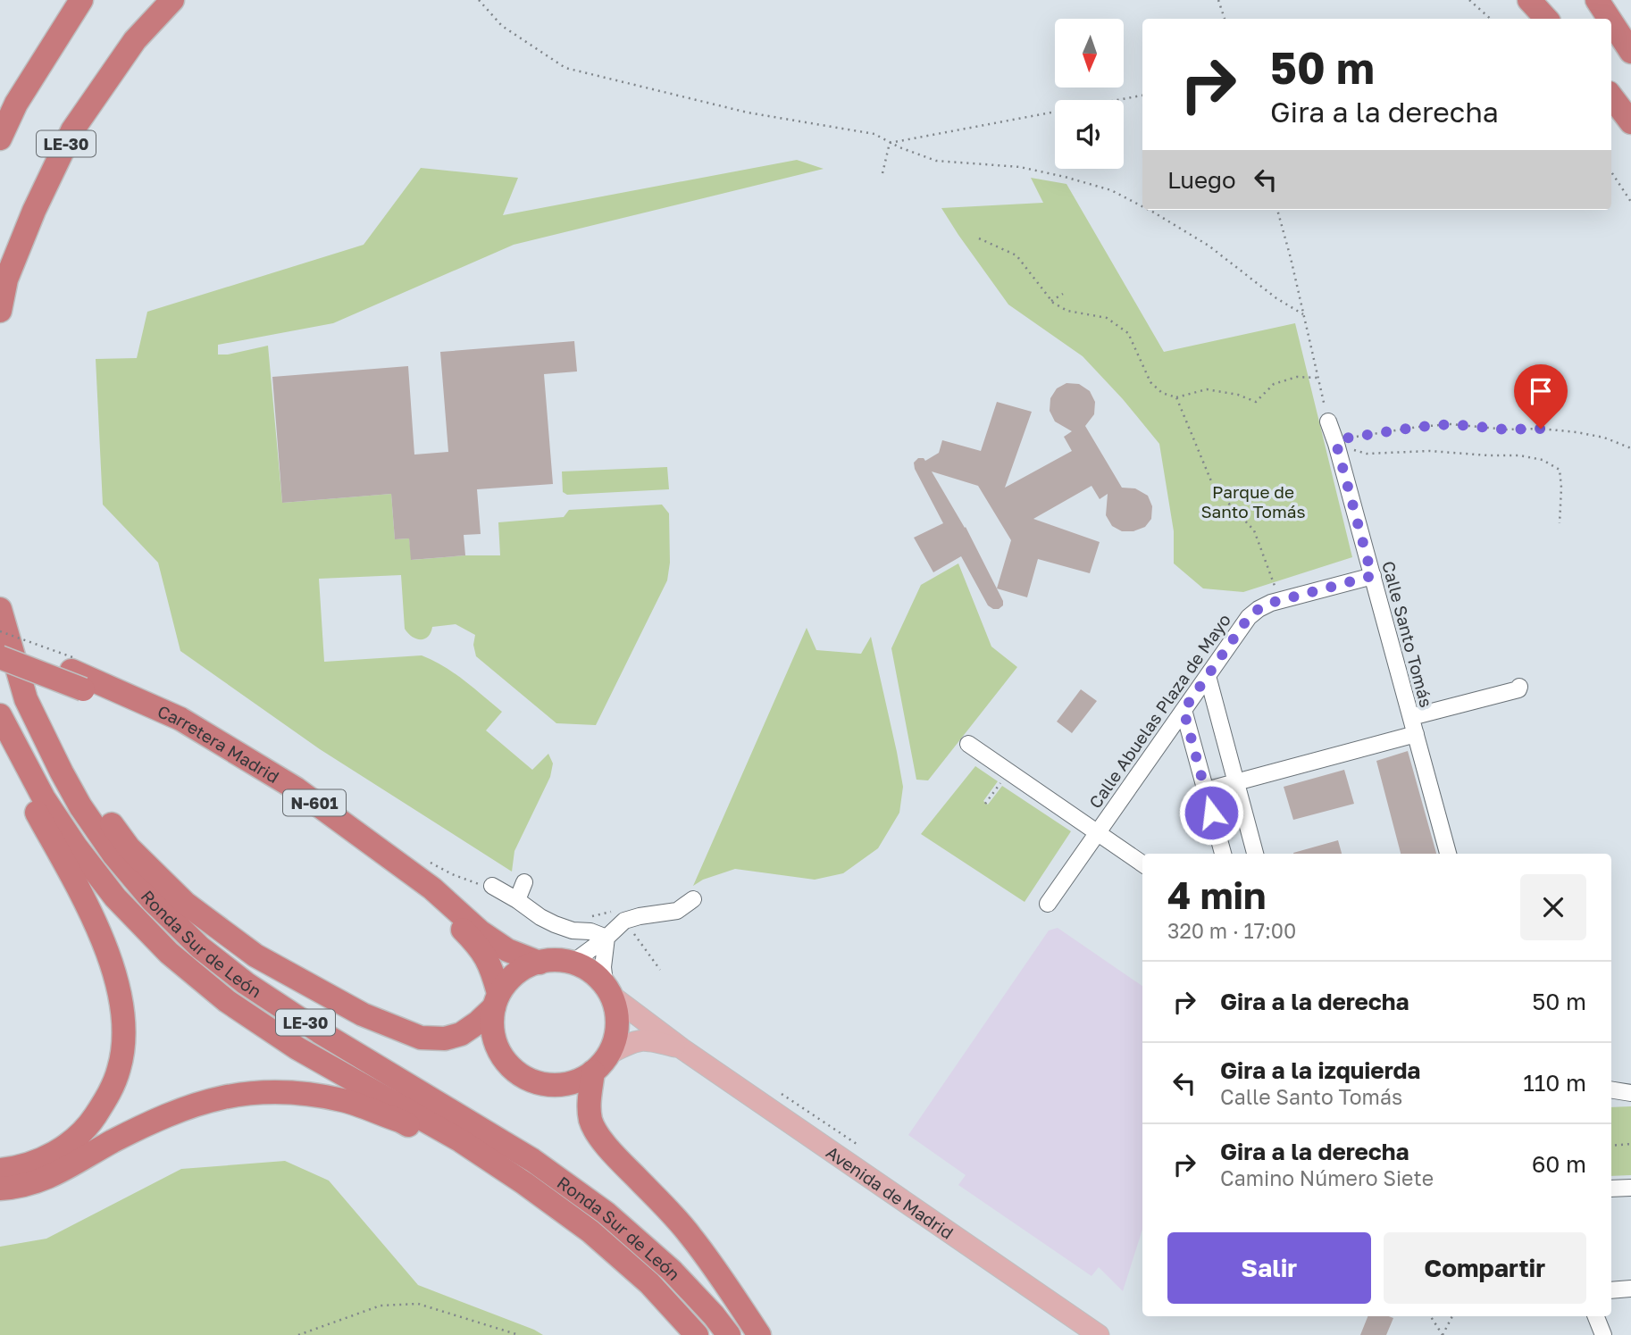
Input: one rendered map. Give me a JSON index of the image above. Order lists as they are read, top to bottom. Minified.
{"streets":{"highway":["LE-30","Carretera Madrid","N-601","Ronda Sur de León"],"main road":["Avenida de Madrid"],"street":["Calle Santo Tomás","Calle Abuelas Plaza de Mayo"]},"crossings":[["Calle Santo Tomás","Calle Abuelas Plaza de Mayo"],["Carretera Madrid","N-601"],["Carretera Madrid","Avenida de Madrid"],["N-601","Avenida de Madrid"]],"parks":["Parque de Santo Tomás"],"north":"bottom","page":{"turn":["50 m","Gira a la derecha"],"then":"Luego","heading":["4 min","320 m · 17:00"],"list":[{"name":"Gira a la derecha","value":"50 m"},{"name":"Gira a la izquierda","note":"Calle Santo Tomás","value":"110 m"},{"name":"Gira a la derecha","note":"Camino Número Siete","value":"60 m"}],"buttons":["Salir","Compartir"]}}
